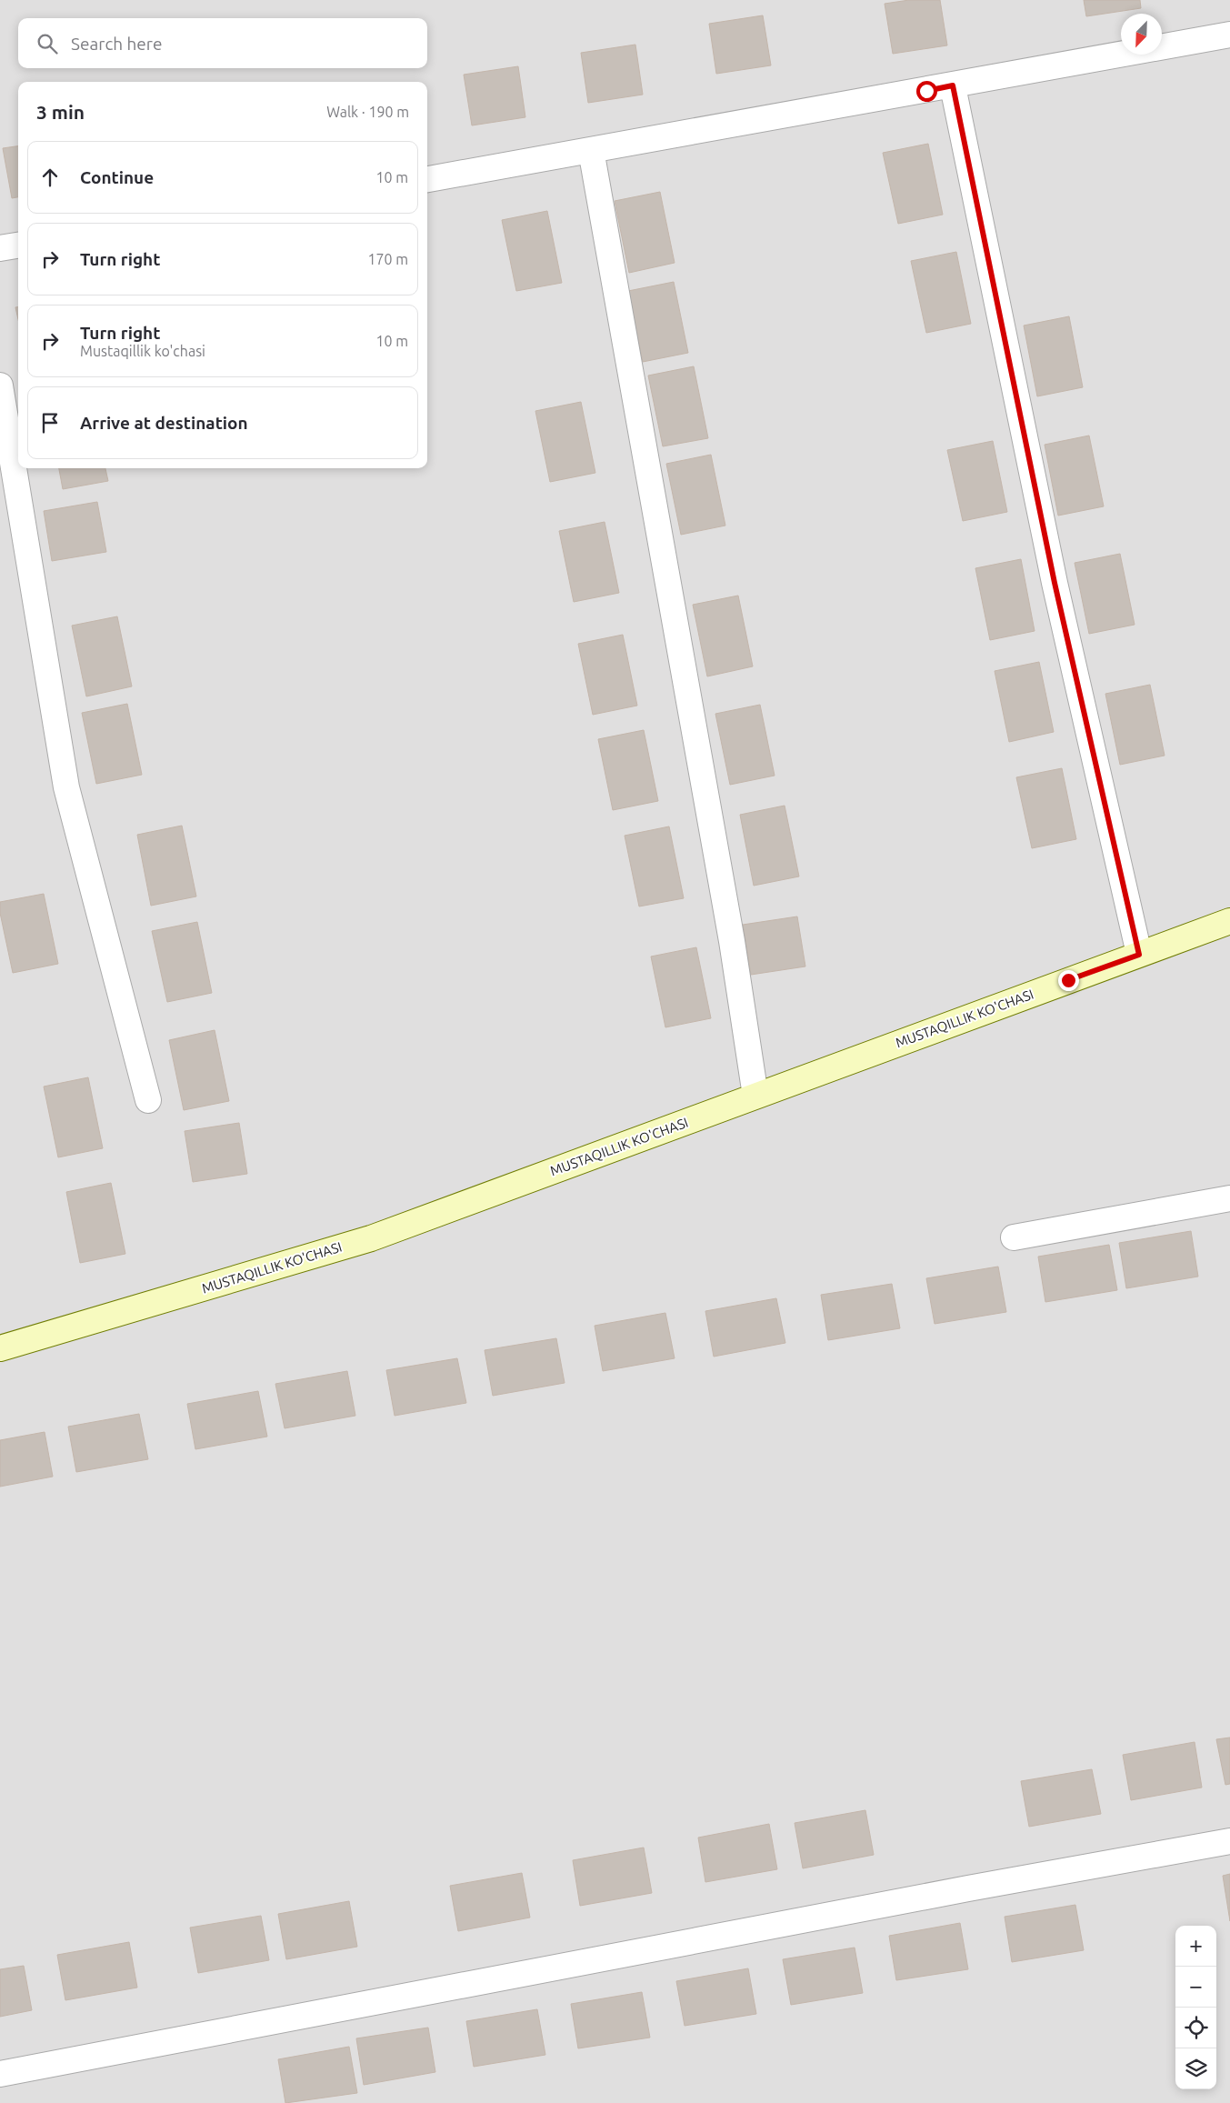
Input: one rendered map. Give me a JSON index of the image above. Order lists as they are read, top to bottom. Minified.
{"streets":{"street":["MUSTAQILLIK KO'CHASI"]},"north":"bottom left","page":{"search":"Search here","heading":["3 min","Walk · 190 m"],"list":[["Continue","10 m"],["Turn right","170 m"],["Turn right","Mustaqillik ko'chasi","10 m"],"Arrive at destination"],"map_buttons":["+","−"]}}
